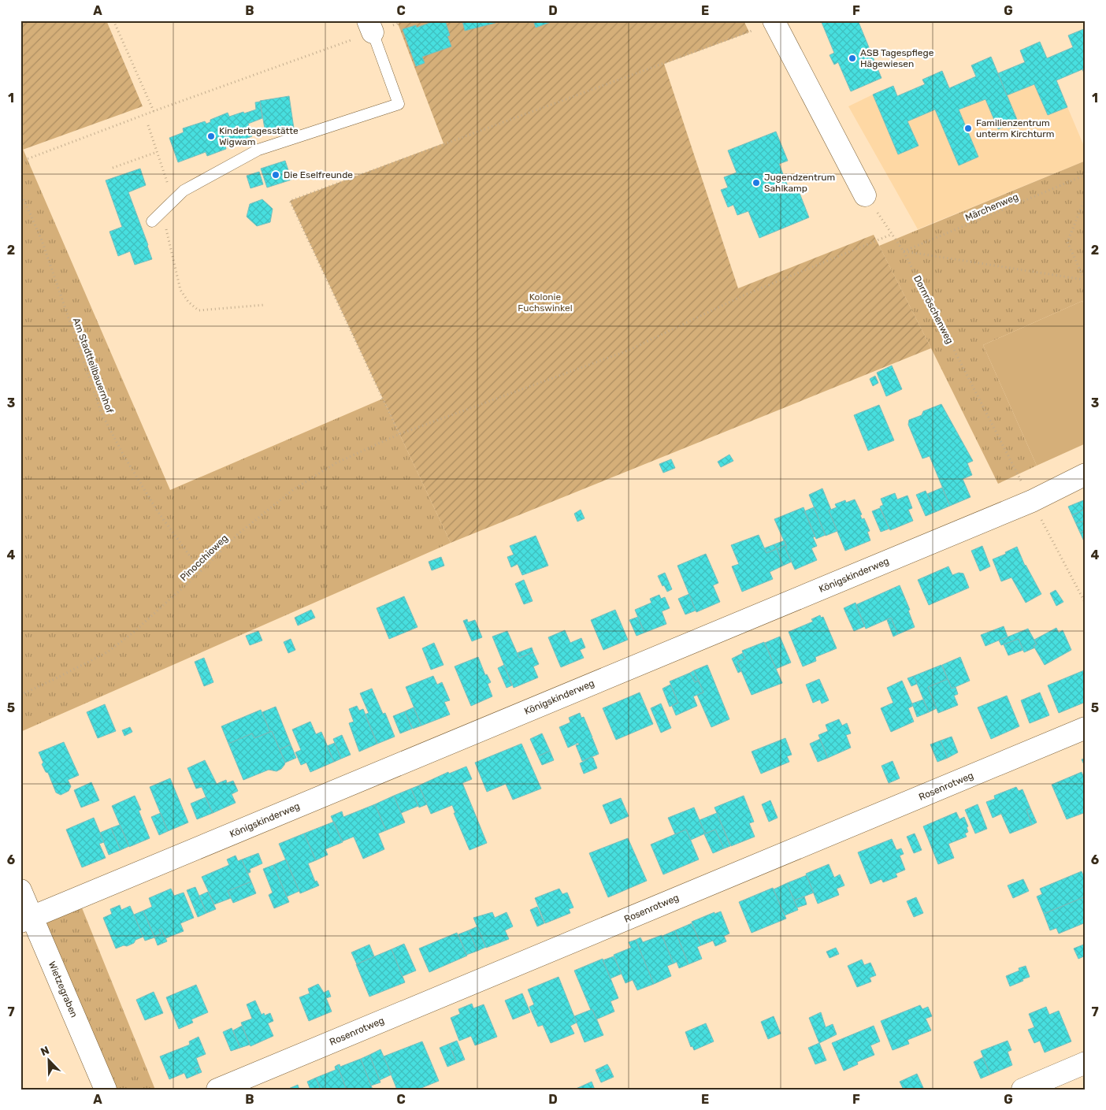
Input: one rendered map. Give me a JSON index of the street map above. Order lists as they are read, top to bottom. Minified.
{"streets":{"street":["Königskinderweg","Rosenrotweg","Wietzegraben"],"path":["Märchenweg","Dornröschenweg","Am Stadtteilbauernhof","Pinocchioweg"]},"crossings":[["Märchenweg","Dornröschenweg"],["Dornröschenweg","Pinocchioweg"],["Dornröschenweg","Königskinderweg"],["Am Stadtteilbauernhof","Pinocchioweg"],["Königskinderweg","Wietzegraben"]],"parks":["Kolonie Fuchswinkel"],"places":["ASB Tagespflege Hägewiesen","Familienzentrum unterm Kirchturm","Kindertagesstätte Wigwam","Die Eselfreunde","Jugendzentrum Sahlkamp"],"north":"top left","grid":{"columns":["A","B","C","D","E","F","G"],"rows":["1","2","3","4","5","6","7"]}}
